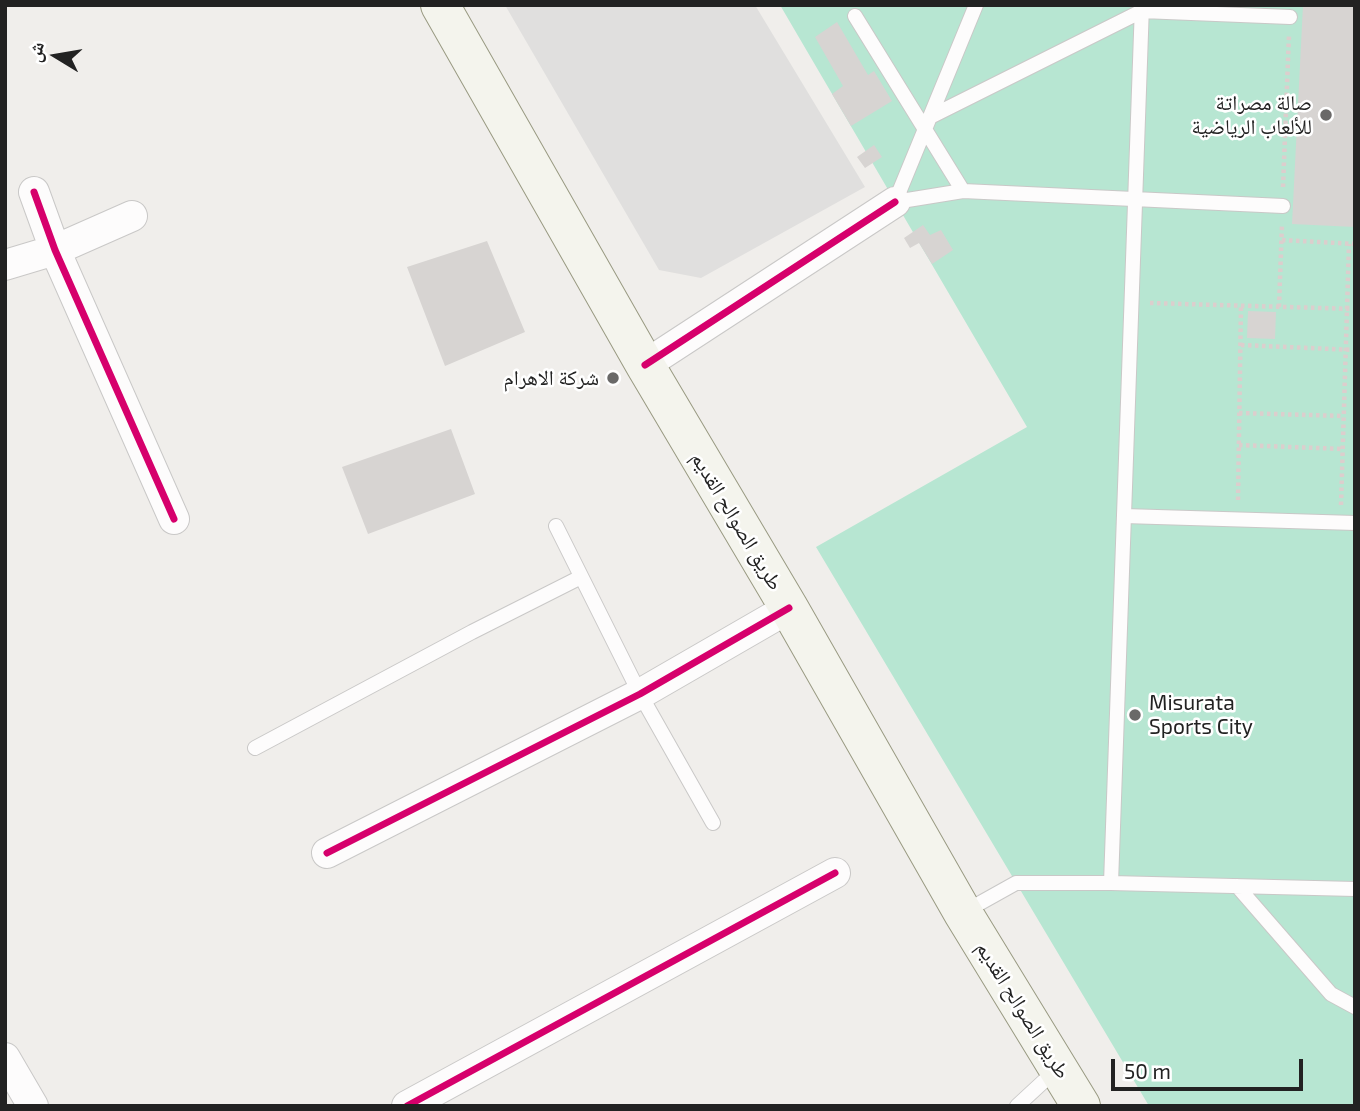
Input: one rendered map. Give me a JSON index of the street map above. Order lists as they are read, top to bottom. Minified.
{"streets":{"main road":["طريق الصوالح القديم"]},"places":["صالة مصراتة للألعاب الرياضية","شركة الاهرام","Misurata Sports City"],"scale_bar":"50 m","north":"left"}
